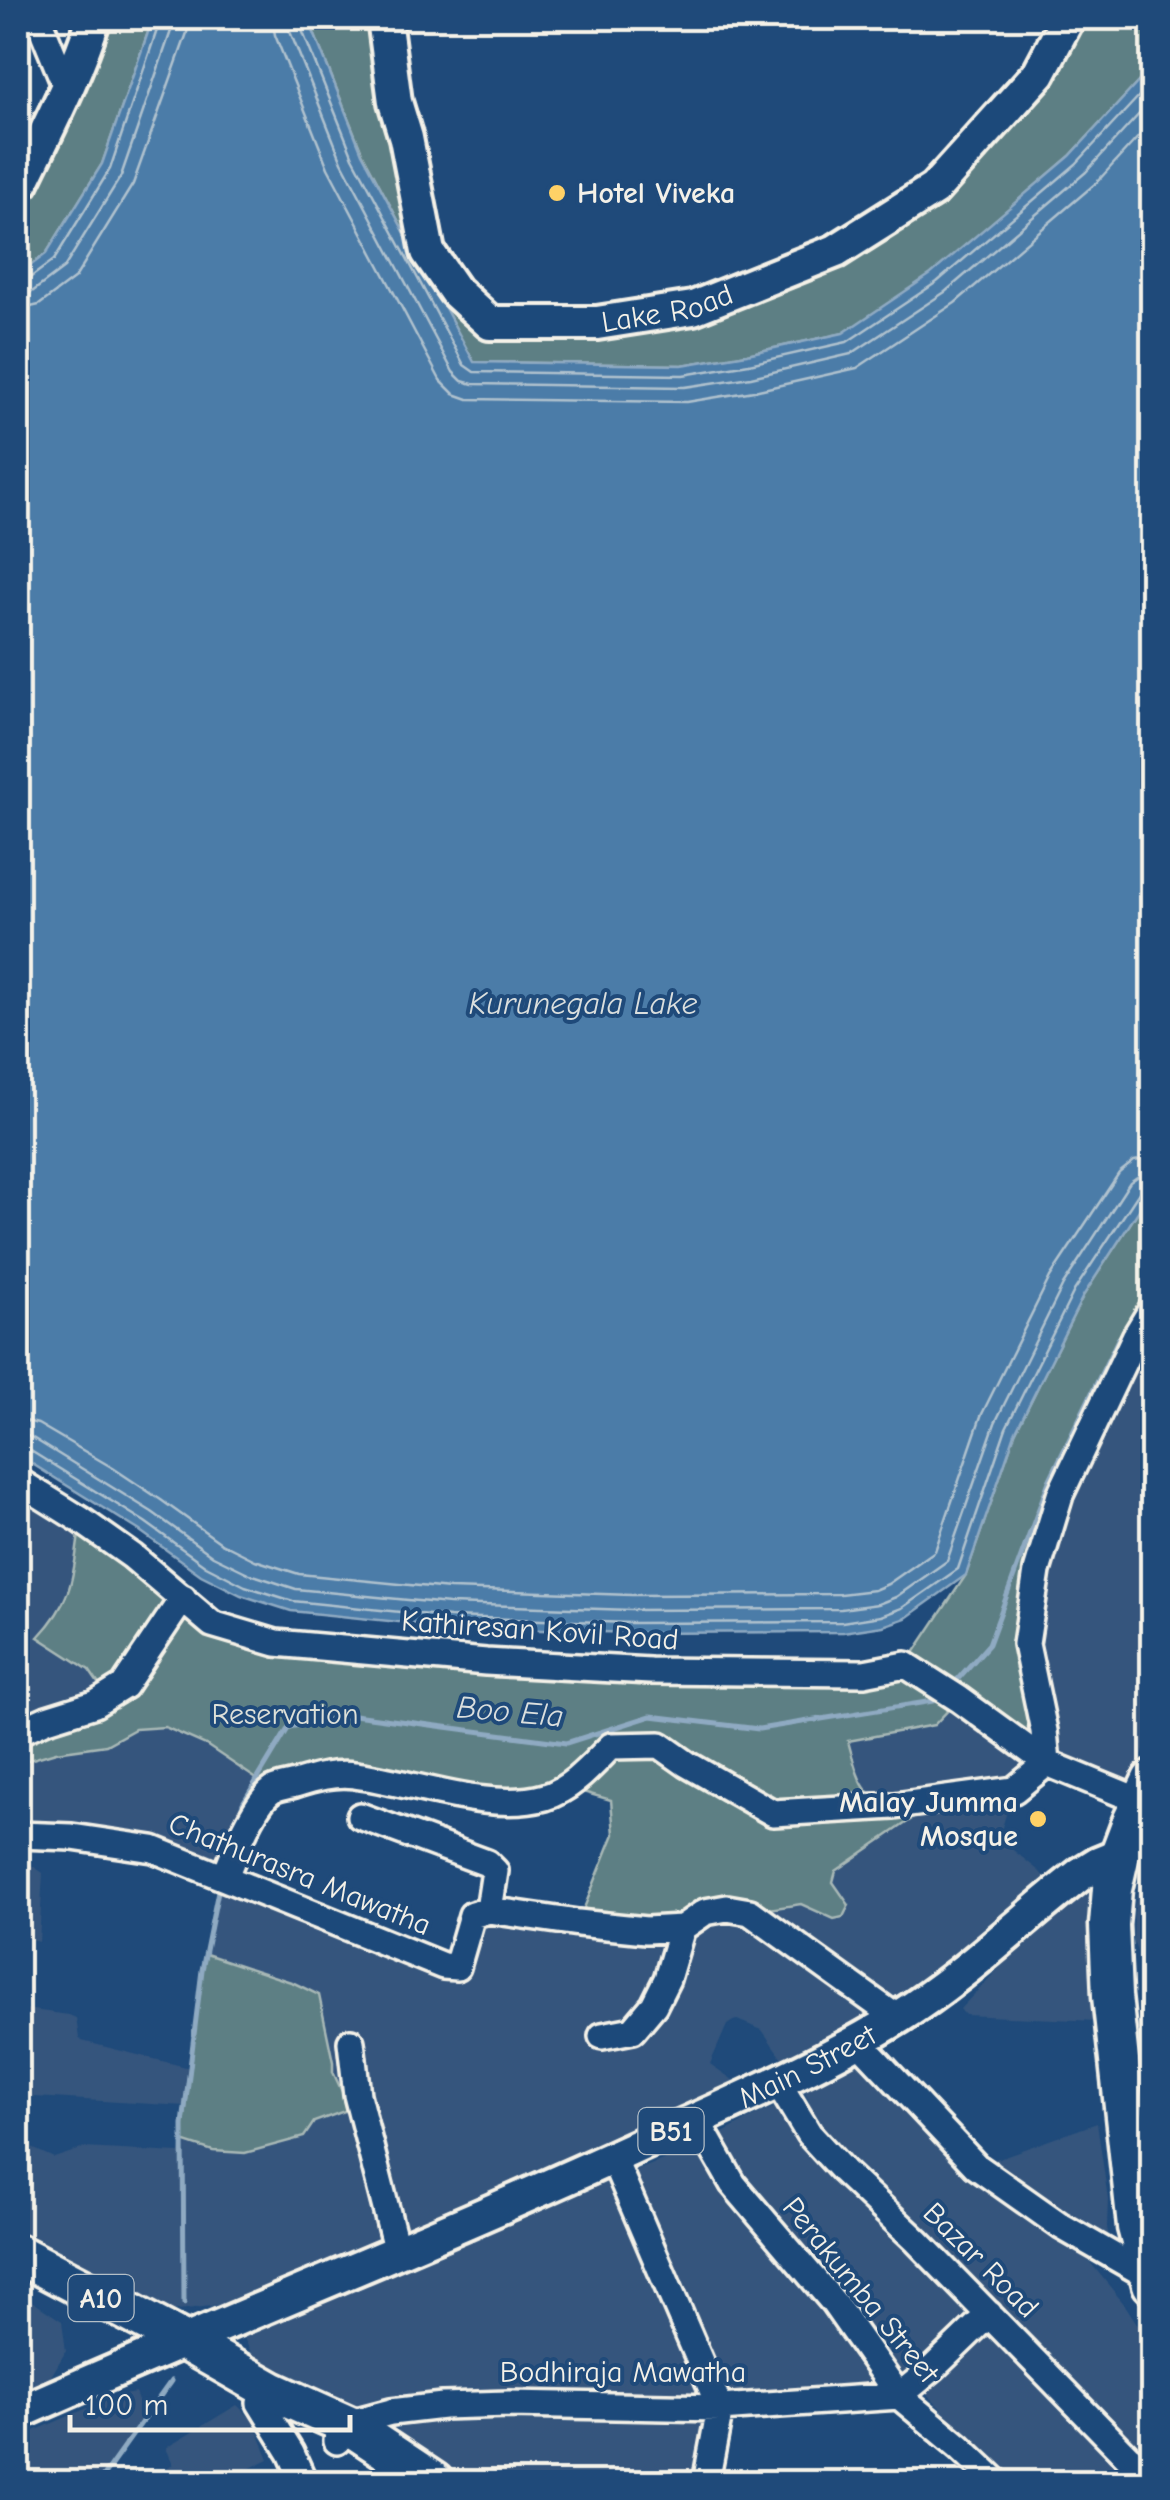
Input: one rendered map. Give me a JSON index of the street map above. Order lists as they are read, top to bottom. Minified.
{"streets":{"highway":["A10"],"main road":["Lake Road","Main Street","B51"],"street":["Kathiresan Kovil Road","Chathurasra Mawatha","Bazar Road","Perakumba Street","Bodhiraja Mawatha"]},"crossings":[["Main Street","Bazar Road"],["Main Street","Perakumba Street"],["Main Street","A10"],["Perakumba Street","Bodhiraja Mawatha"],["A10","Bodhiraja Mawatha"]],"water":["Kurunegala Lake","Boo Ela"],"parks":["Reservation"],"places":["Hotel Viveka","Malay Jumma Mosque"],"scale_bar":"100 m"}
